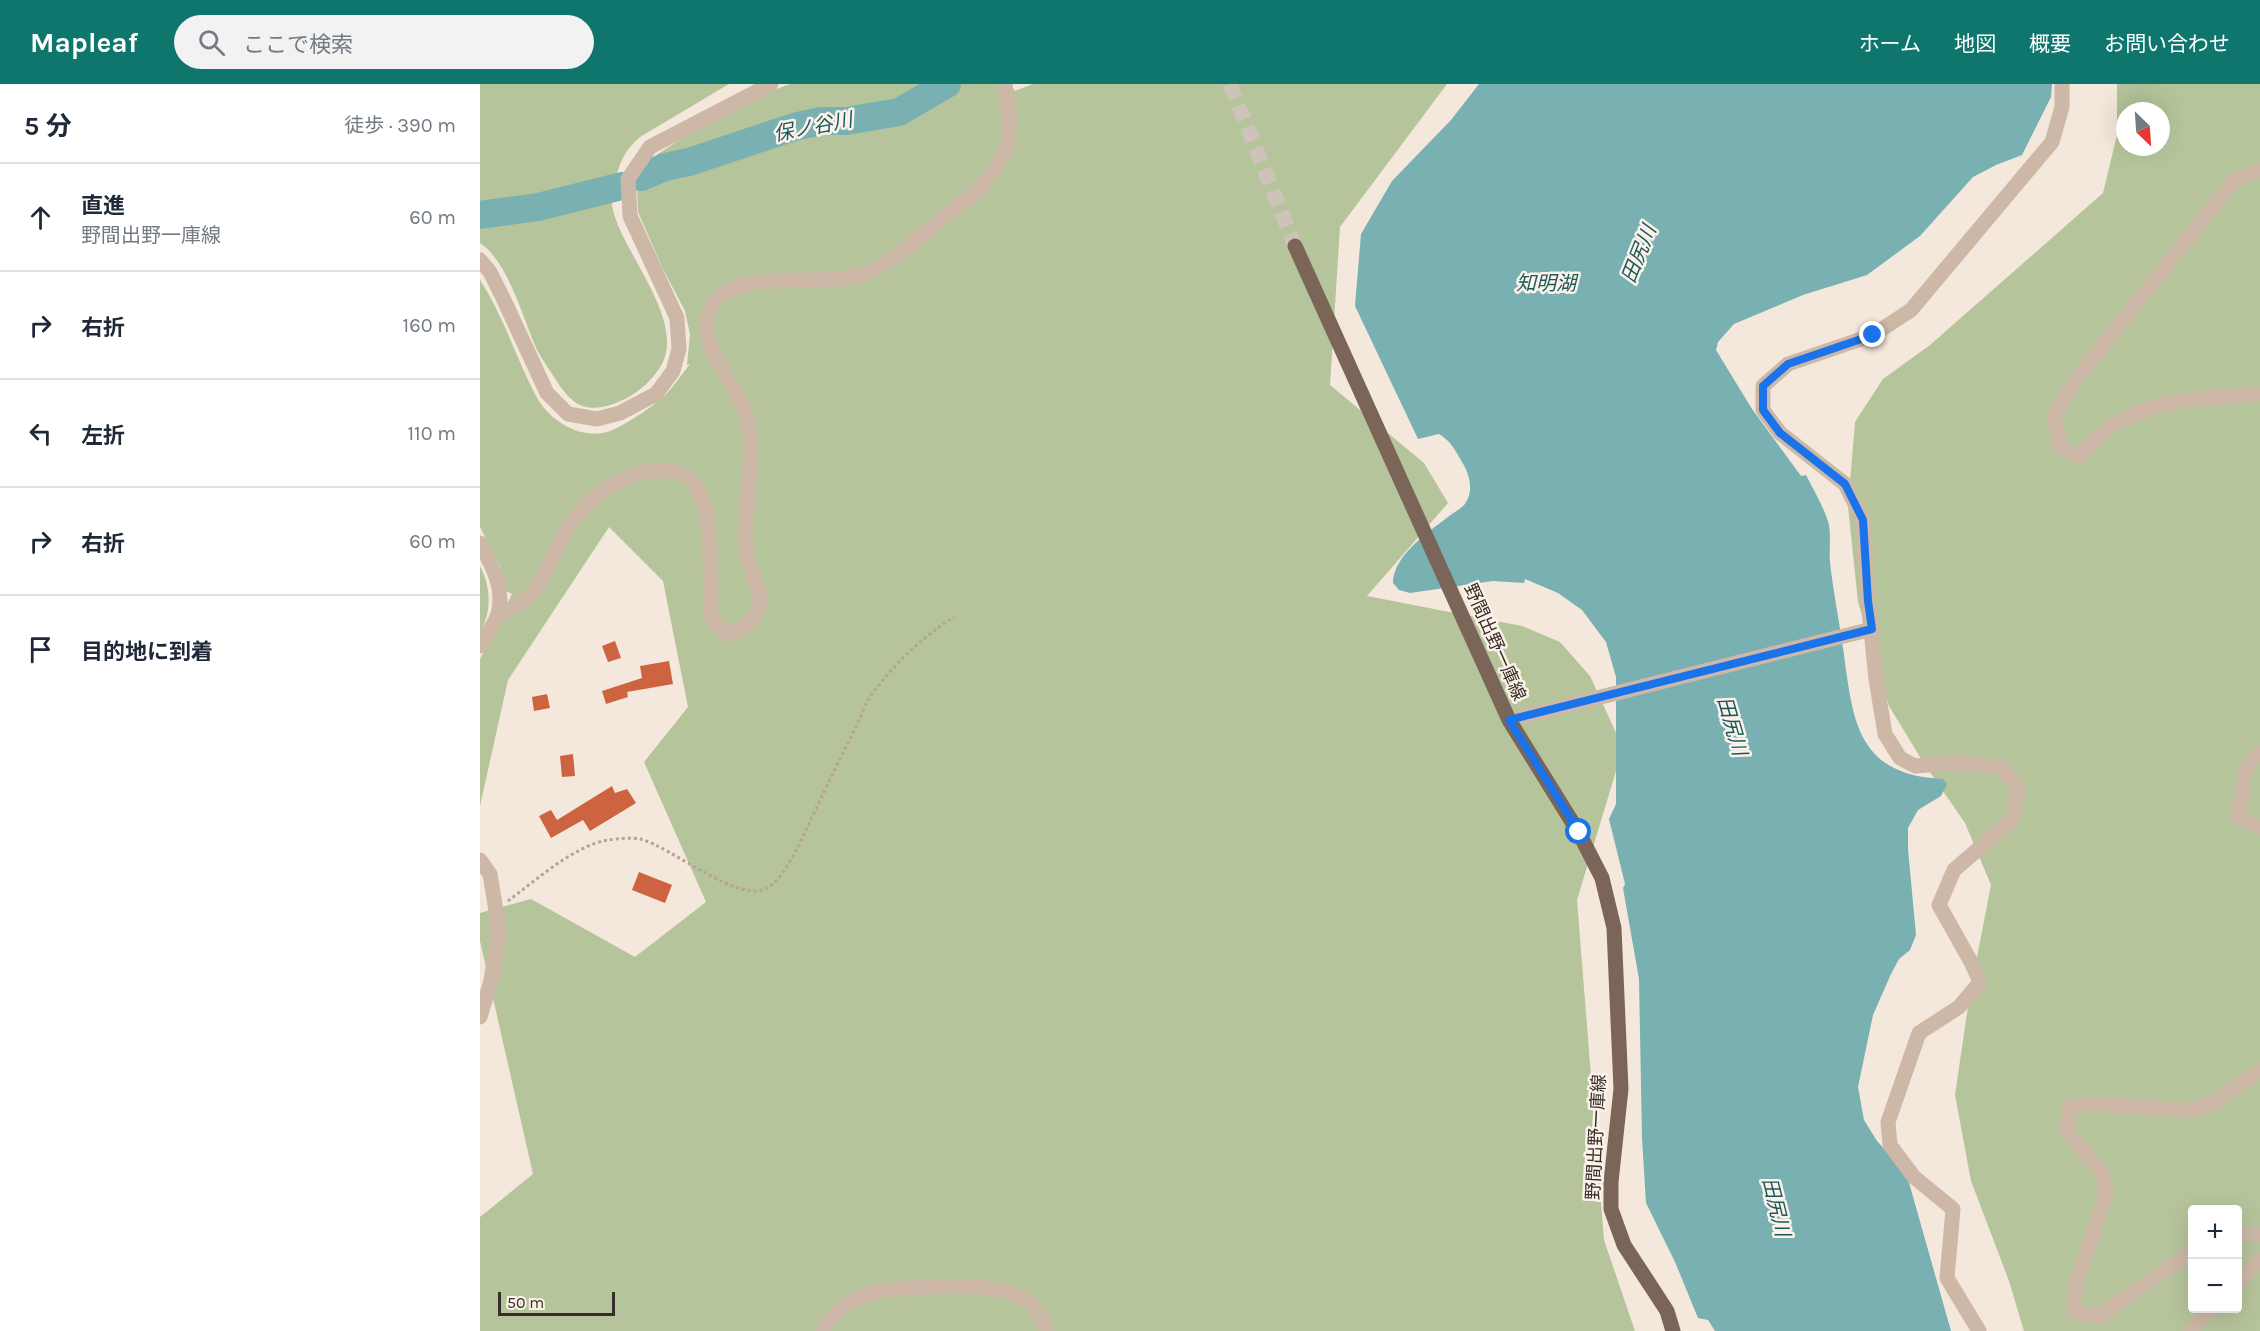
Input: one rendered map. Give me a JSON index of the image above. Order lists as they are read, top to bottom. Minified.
{"streets":{"main road":["野間出野一庫線"]},"water":["保ノ谷川","田尻川","知明湖"],"scale_bar":"50 m","north":"bottom right","page":{"header":"Mapleaf","search":"ここで検索","nav":["ホーム","地図","概要","お問い合わせ"],"heading":["5 分","徒歩 · 390 m"],"list":[["直進","野間出野一庫線","60 m"],["右折","160 m"],["左折","110 m"],["右折","60 m"],"目的地に到着"],"map_buttons":["+","−"],"scale":"50 m"}}
